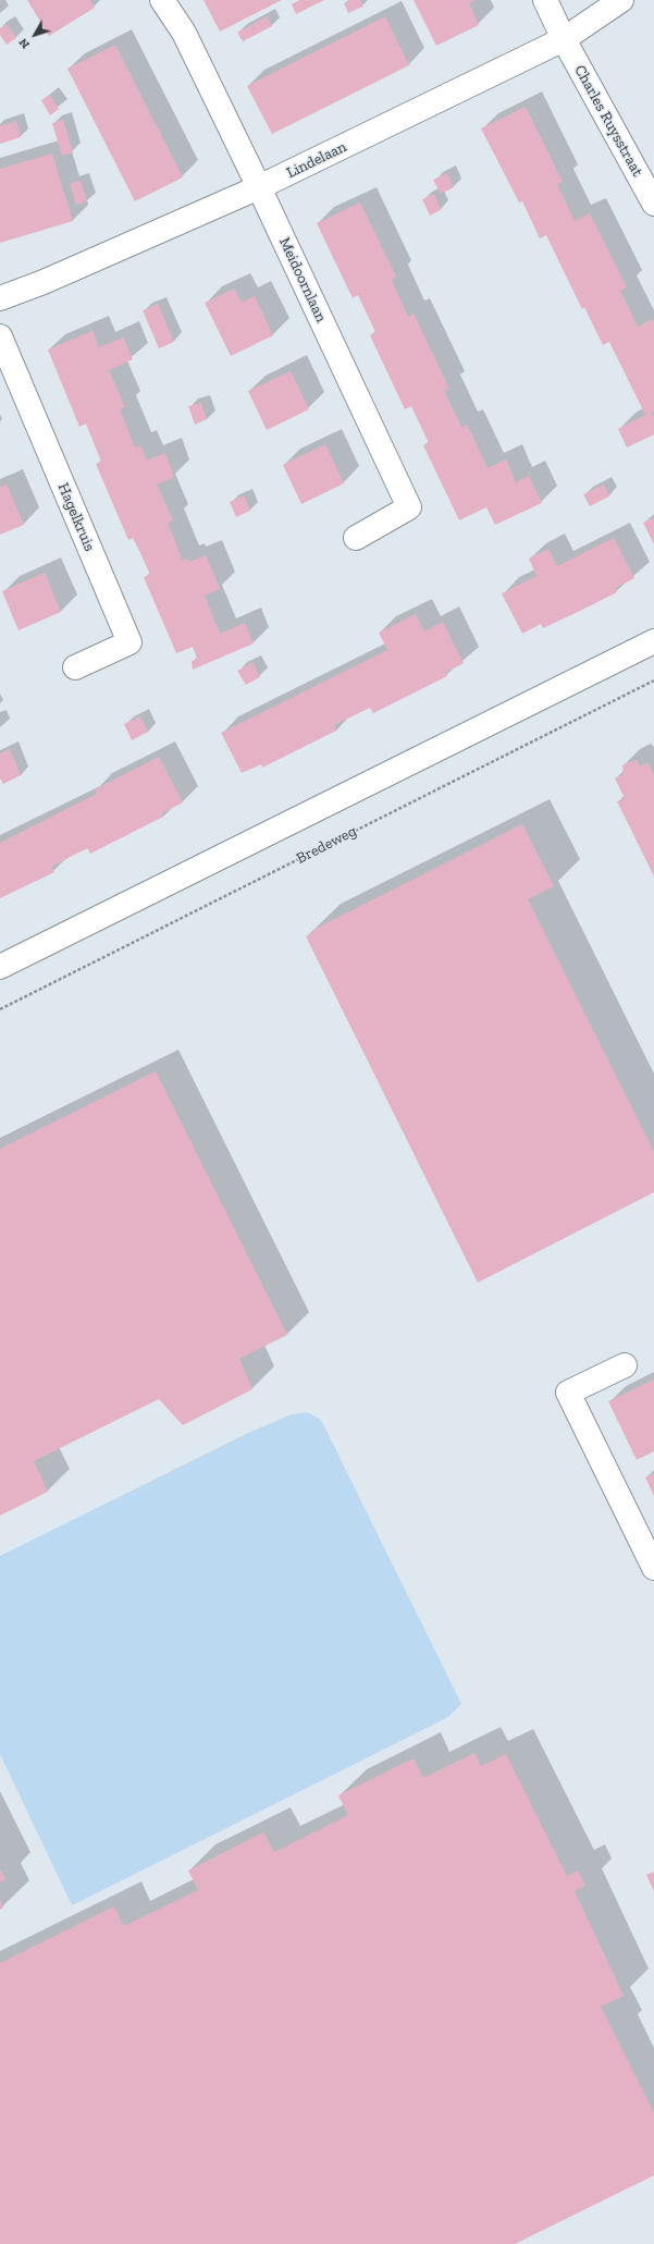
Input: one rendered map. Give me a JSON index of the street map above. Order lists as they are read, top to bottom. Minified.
{"streets":{"street":["Charles Ruysstraat","Lindelaan","Meidoornlaan","Hagelkruis"],"path":["Bredeweg"]},"crossings":[["Charles Ruysstraat","Lindelaan"],["Lindelaan","Meidoornlaan"]],"north":"bottom left"}
